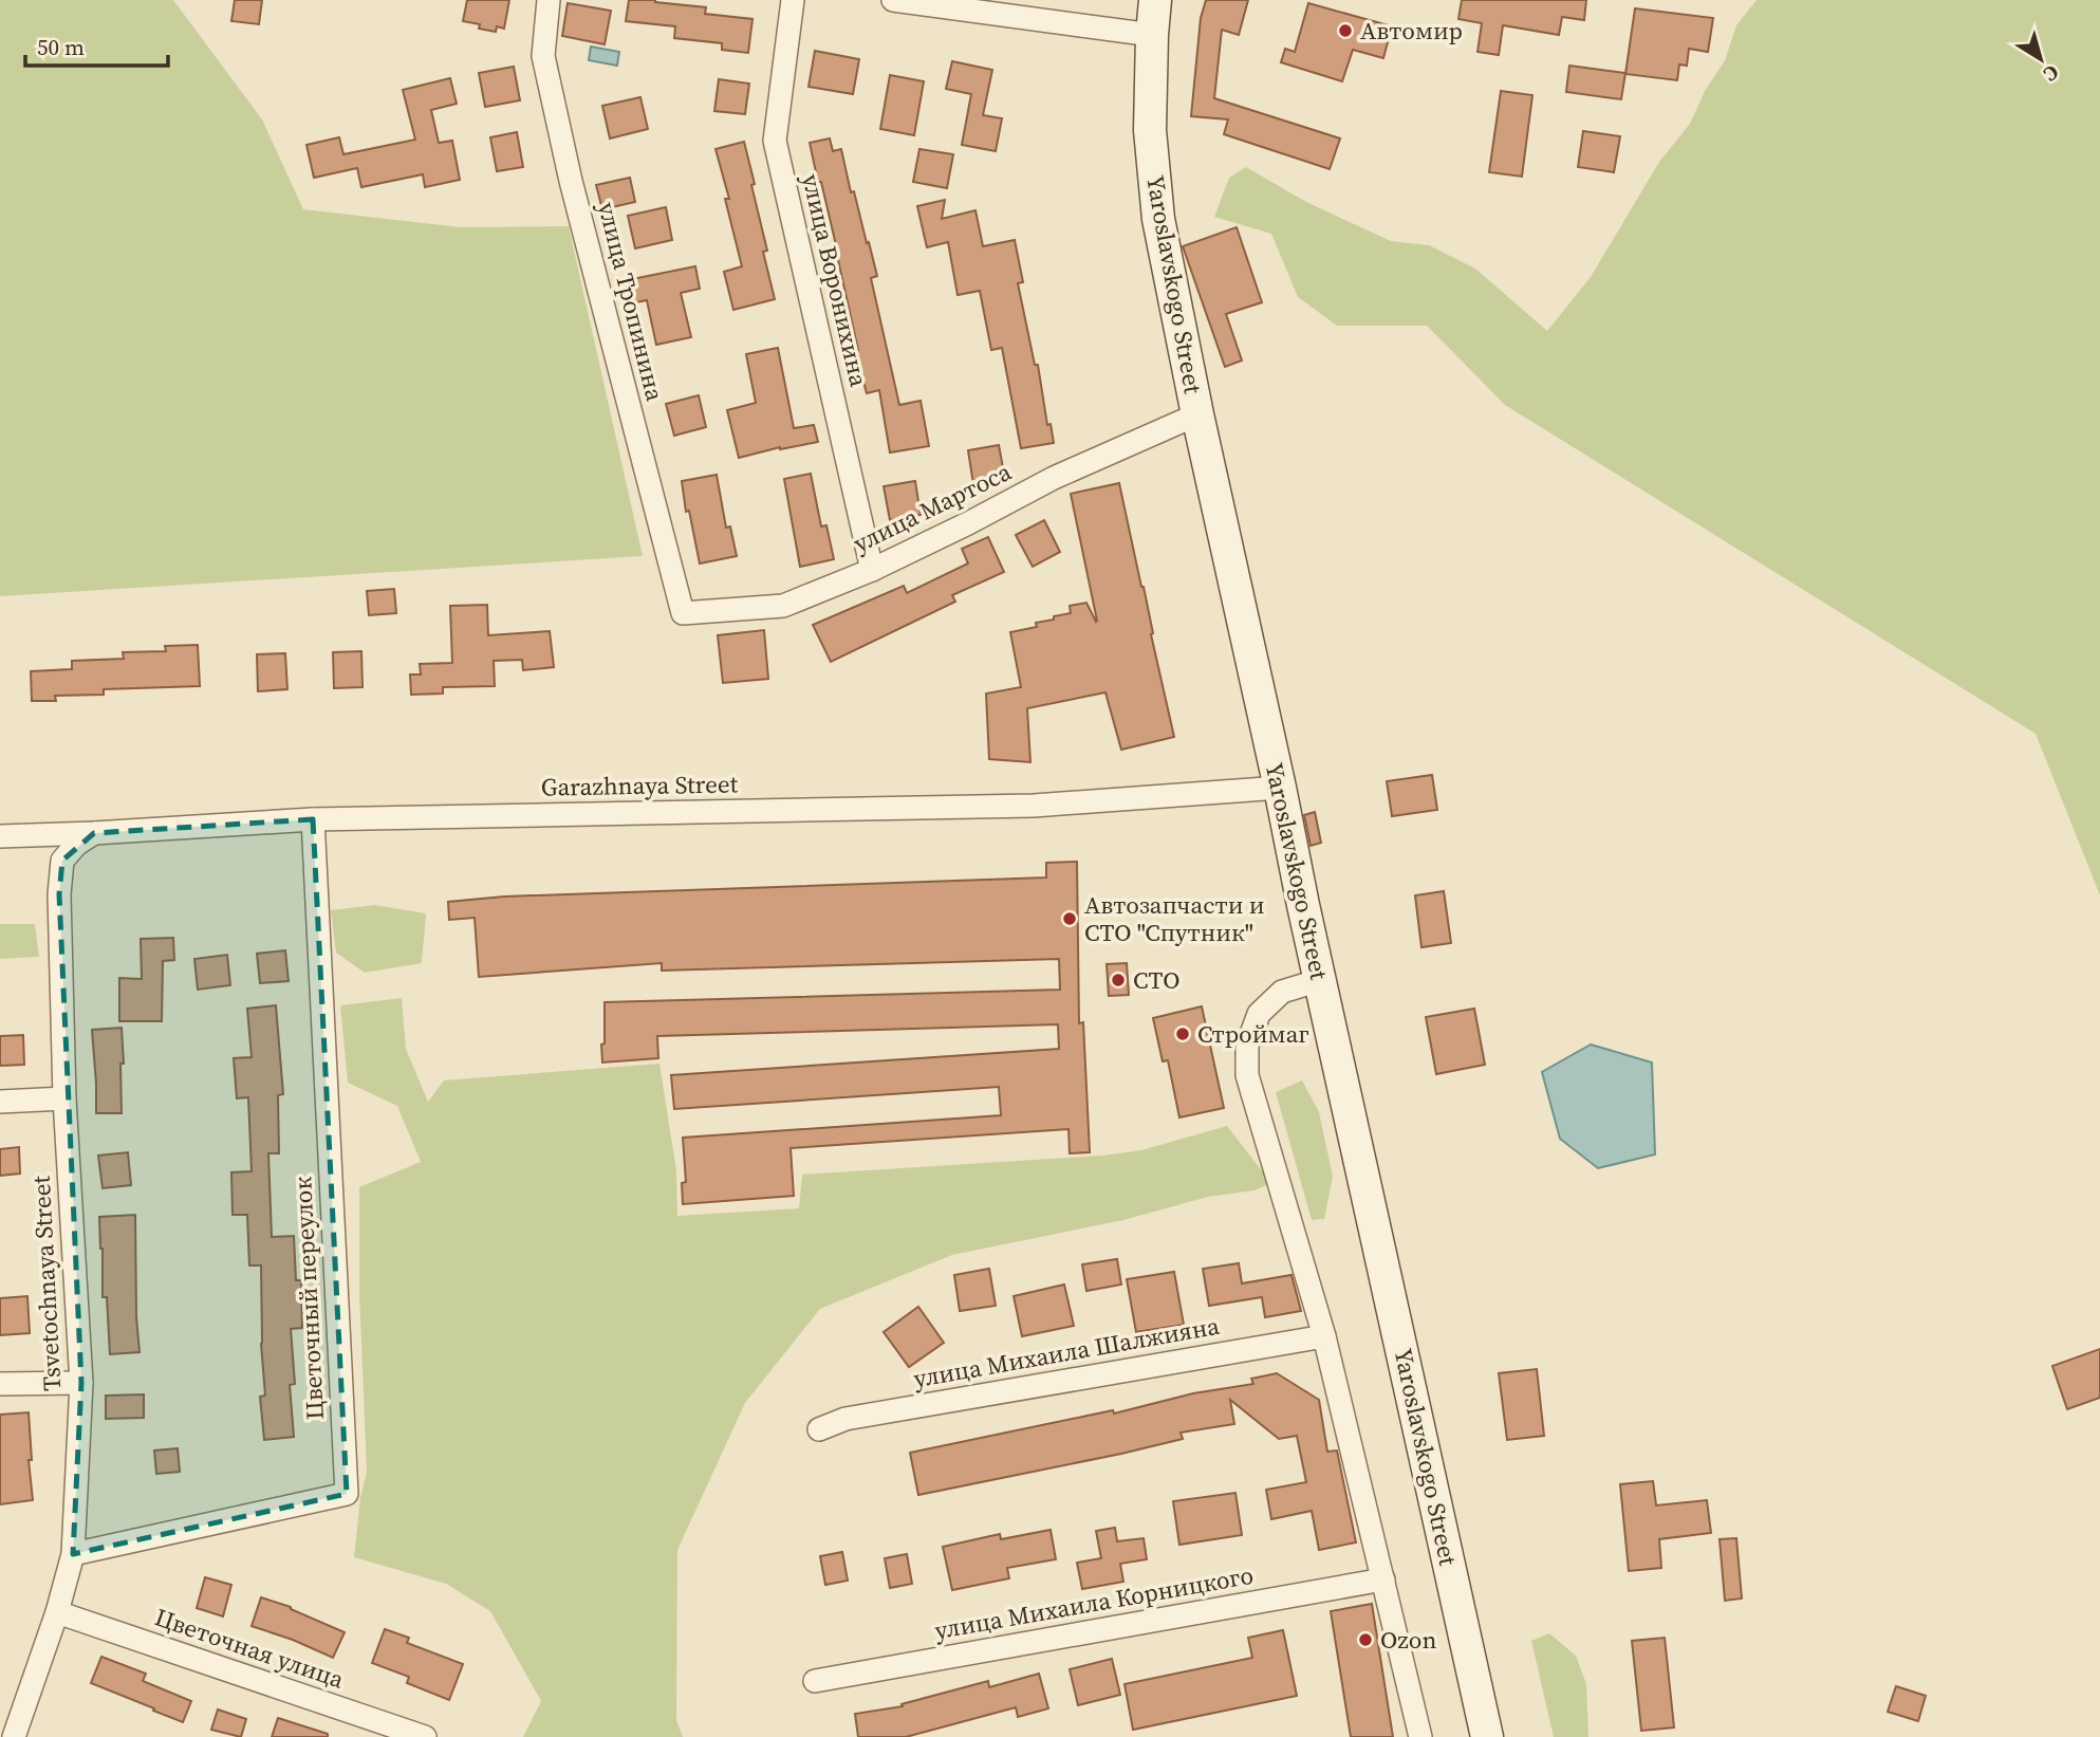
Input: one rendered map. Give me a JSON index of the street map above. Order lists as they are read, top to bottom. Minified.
{"streets":{"street":["улица Воронихина","Yaroslavskogo Street","улица Тропинина","улица Мартоса","Garazhnaya Street","Tsvetochnaya Street","Цветочный переулок","улица Михаила Шалжияна","улица Михаила Корницкого","Цветочная улица"]},"crossings":[["улица Воронихина","улица Мартоса"],["Yaroslavskogo Street","улица Мартоса"],["Yaroslavskogo Street","Garazhnaya Street"],["улица Тропинина","улица Мартоса"],["Garazhnaya Street","Tsvetochnaya Street"],["Garazhnaya Street","Цветочный переулок"],["Tsvetochnaya Street","Цветочный переулок"],["Tsvetochnaya Street","Цветочная улица"]],"places":["Автомир","Автозапчасти и СТО \"Спутник\"","СТО","Строймаг","Ozon"],"scale_bar":"50 m","north":"bottom right"}
